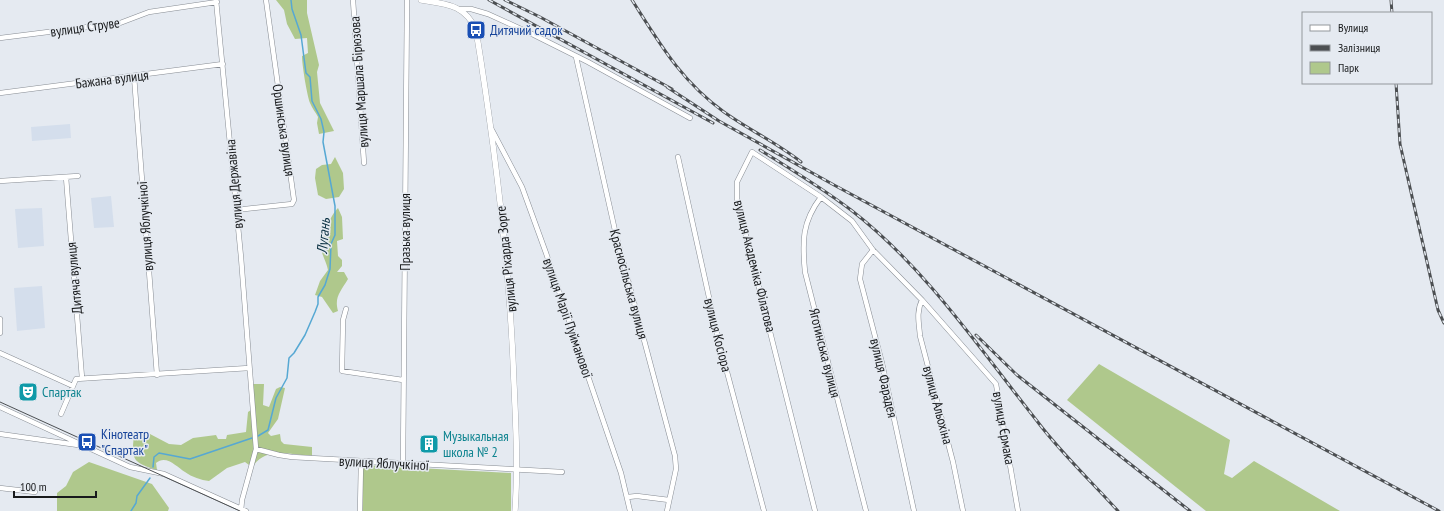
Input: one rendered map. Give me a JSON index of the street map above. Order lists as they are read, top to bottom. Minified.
{"streets":{"street":["вулиця Струве","Бажана вулиця","вулиця Маршала Бірюзова","Оршинська вулиця","вулиця Державіна","вулиця Яблучкіної","Празька вулиця","вулиця Ріхарда Зорге","вулиця Академіка Філатова","Дитяча вулиця","Красносільська вулиця","вулиця Марії Пуйманової","вулиця Косіора","Яготинська вулиця","вулиця Фарадея","вулиця Альохіна","вулиця Єрмака"]},"crossings":[["вулиця Струве","вулиця Державіна"],["Бажана вулиця","вулиця Державіна"],["Бажана вулиця","вулиця Яблучкіної"],["Оршинська вулиця","вулиця Державіна"],["вулиця Державіна","вулиця Яблучкіної"],["вулиця Яблучкіної","Празька вулиця"],["вулиця Яблучкіної","вулиця Ріхарда Зорге"],["вулиця Ріхарда Зорге","вулиця Марії Пуйманової"],["вулиця Академіка Філатова","Яготинська вулиця"],["вулиця Академіка Філатова","вулиця Фарадея"],["вулиця Академіка Філатова","вулиця Альохіна"],["вулиця Академіка Філатова","вулиця Єрмака"],["вулиця Альохіна","вулиця Єрмака"]],"water":["Лугань"],"places":{"bus stop":["Дитячий садок","Кінотеатр \"Спартак\""],"theatre":["Спартак"],"building":["Музыкальная школа № 2"]},"legend":["Вулиця","Залізниця","Парк"],"scale_bar":"100 m"}
